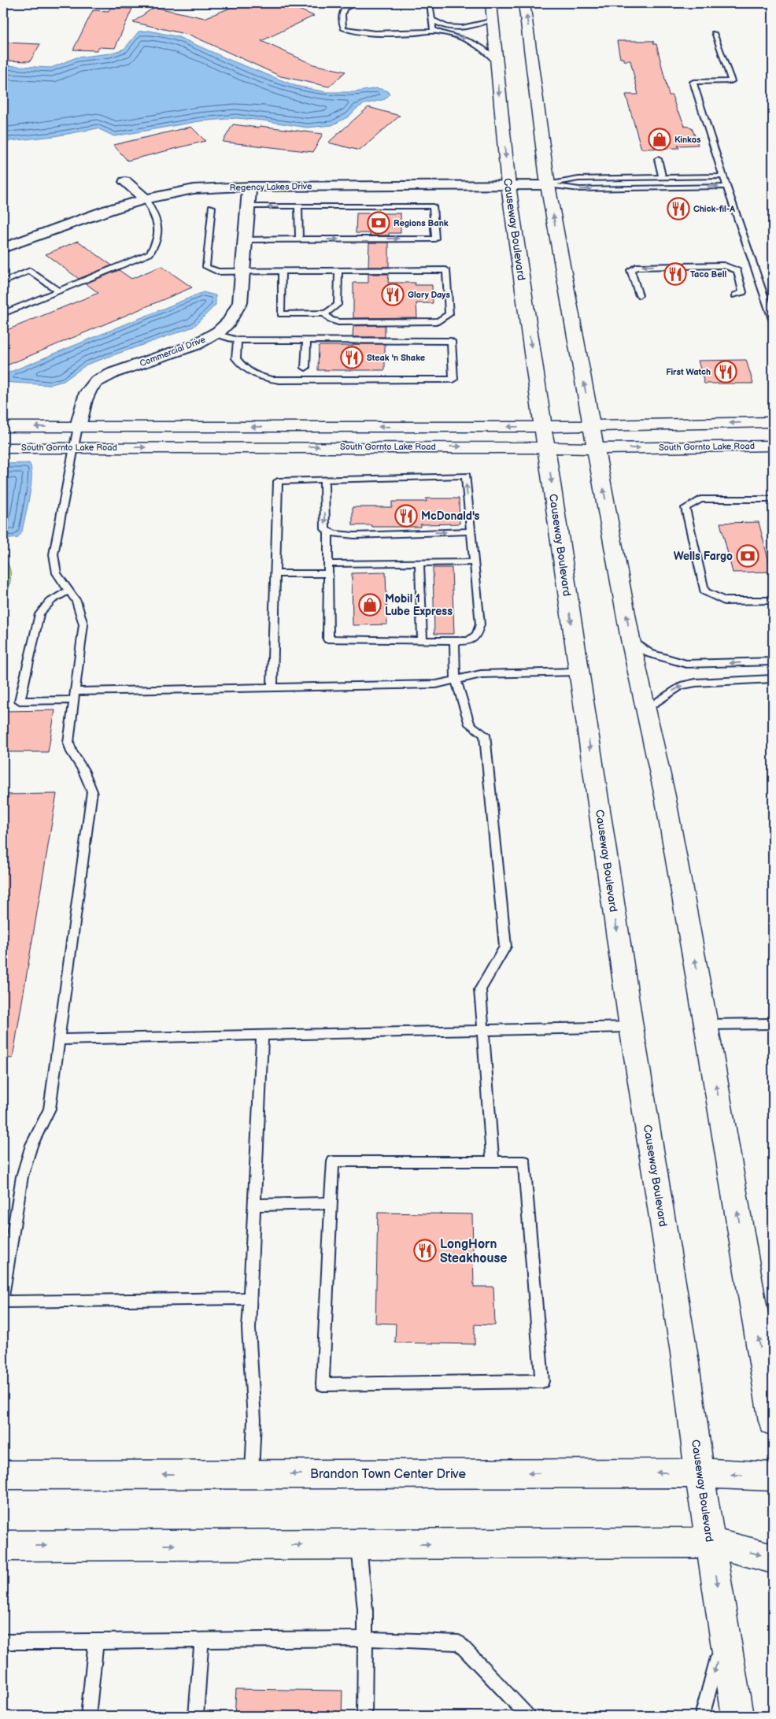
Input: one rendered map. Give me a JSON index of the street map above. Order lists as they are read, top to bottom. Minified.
{"streets":{"main road":["Causeway Boulevard","South Gornto Lake Road","Brandon Town Center Drive"],"street":["Regency Lakes Drive","Commercial Drive"]},"crossings":[["Regency Lakes Drive","Causeway Boulevard"],["Regency Lakes Drive","Commercial Drive"],["Causeway Boulevard","South Gornto Lake Road"],["Causeway Boulevard","Brandon Town Center Drive"],["Commercial Drive","South Gornto Lake Road"]],"places":{"shop":["Kinkos","Mobil 1 Lube Express"],"restaurant":["Chick-fil-A","Taco Bell","Glory Days","Steak 'n Shake","First Watch","McDonald's","LongHorn Steakhouse"],"bank":["Regions Bank","Wells Fargo"]}}
